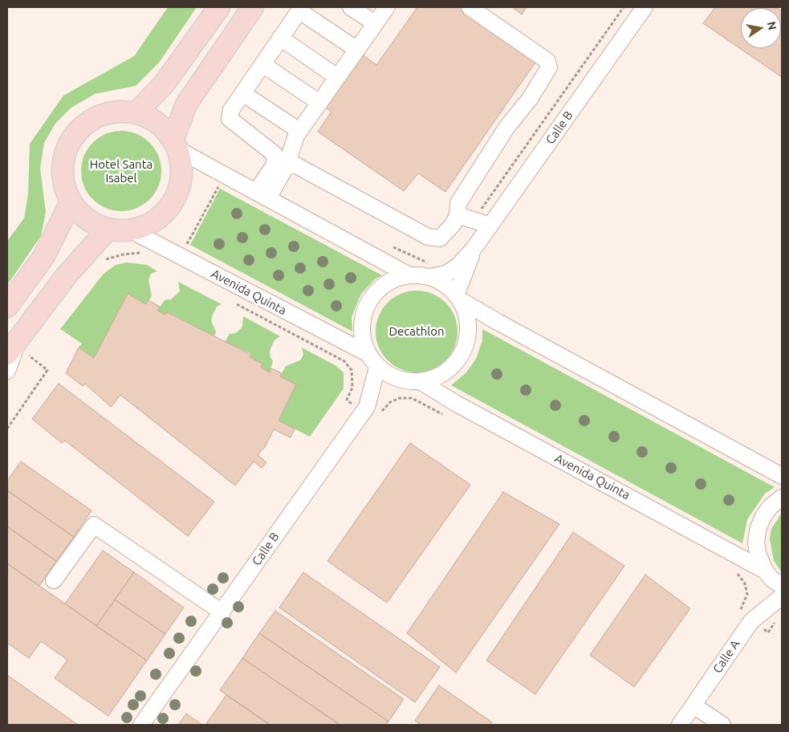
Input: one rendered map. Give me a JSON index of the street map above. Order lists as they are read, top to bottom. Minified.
{"streets":{"street":["Calle B","Avenida Quinta","Calle A"]},"crossings":[["Calle B","Avenida Quinta"]],"parks":["Hotel Santa Isabel","Decathlon"],"north":"right"}
